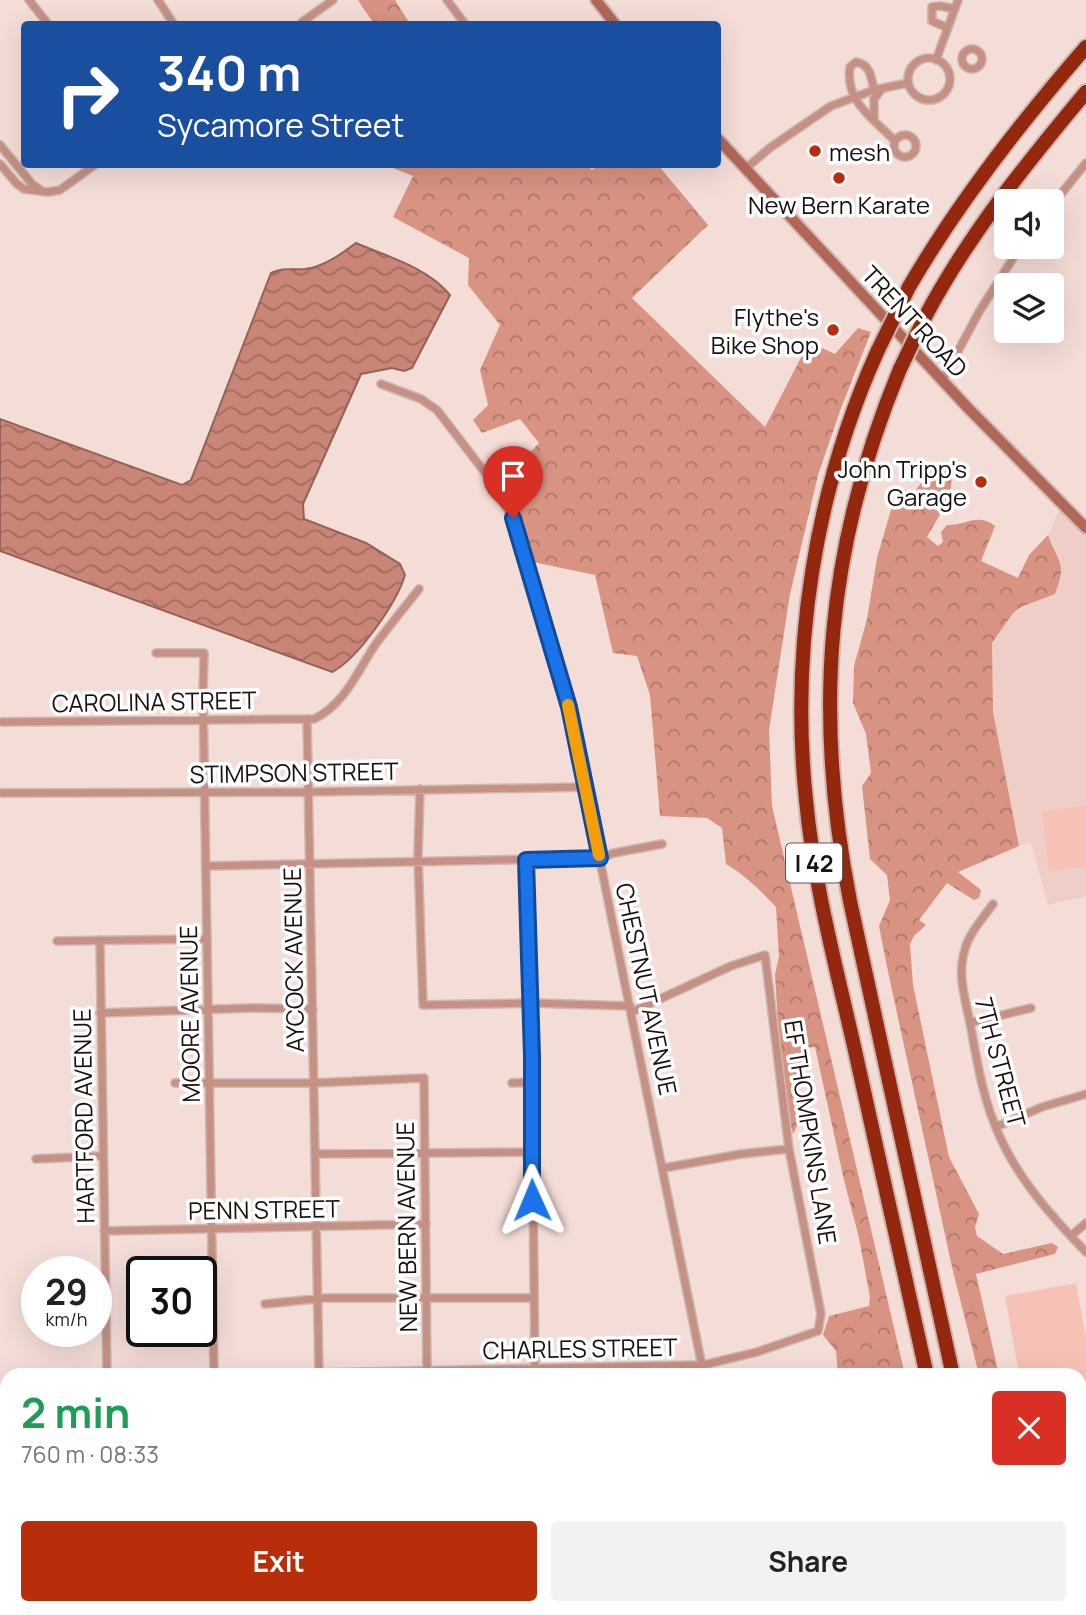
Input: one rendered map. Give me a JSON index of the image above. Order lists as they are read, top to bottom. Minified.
{"streets":{"highway":["I 42"],"street":["TRENT ROAD","CAROLINA STREET","STIMPSON STREET","AYCOCK AVENUE","CHESTNUT AVENUE","MOORE AVENUE","7TH STREET","HARTFORD AVENUE","EF THOMPKINS LANE","PENN STREET","NEW BERN AVENUE","CHARLES STREET"]},"crossings":[["CAROLINA STREET","AYCOCK AVENUE"],["CAROLINA STREET","MOORE AVENUE"],["STIMPSON STREET","AYCOCK AVENUE"],["STIMPSON STREET","CHESTNUT AVENUE"],["STIMPSON STREET","MOORE AVENUE"],["AYCOCK AVENUE","PENN STREET"],["AYCOCK AVENUE","NEW BERN AVENUE"],["CHESTNUT AVENUE","EF THOMPKINS LANE"],["CHESTNUT AVENUE","CHARLES STREET"],["MOORE AVENUE","PENN STREET"],["HARTFORD AVENUE","PENN STREET"],["EF THOMPKINS LANE","CHARLES STREET"],["PENN STREET","NEW BERN AVENUE"]],"places":["mesh","New Bern Karate","Flythe's Bike Shop","John Tripp's Garage"],"page":{"turn":["340 m","Sycamore Street"],"speed":"29 km/h","limit":"30","heading":["2 min","760 m · 08:33"],"buttons":["Exit","Share"]}}
